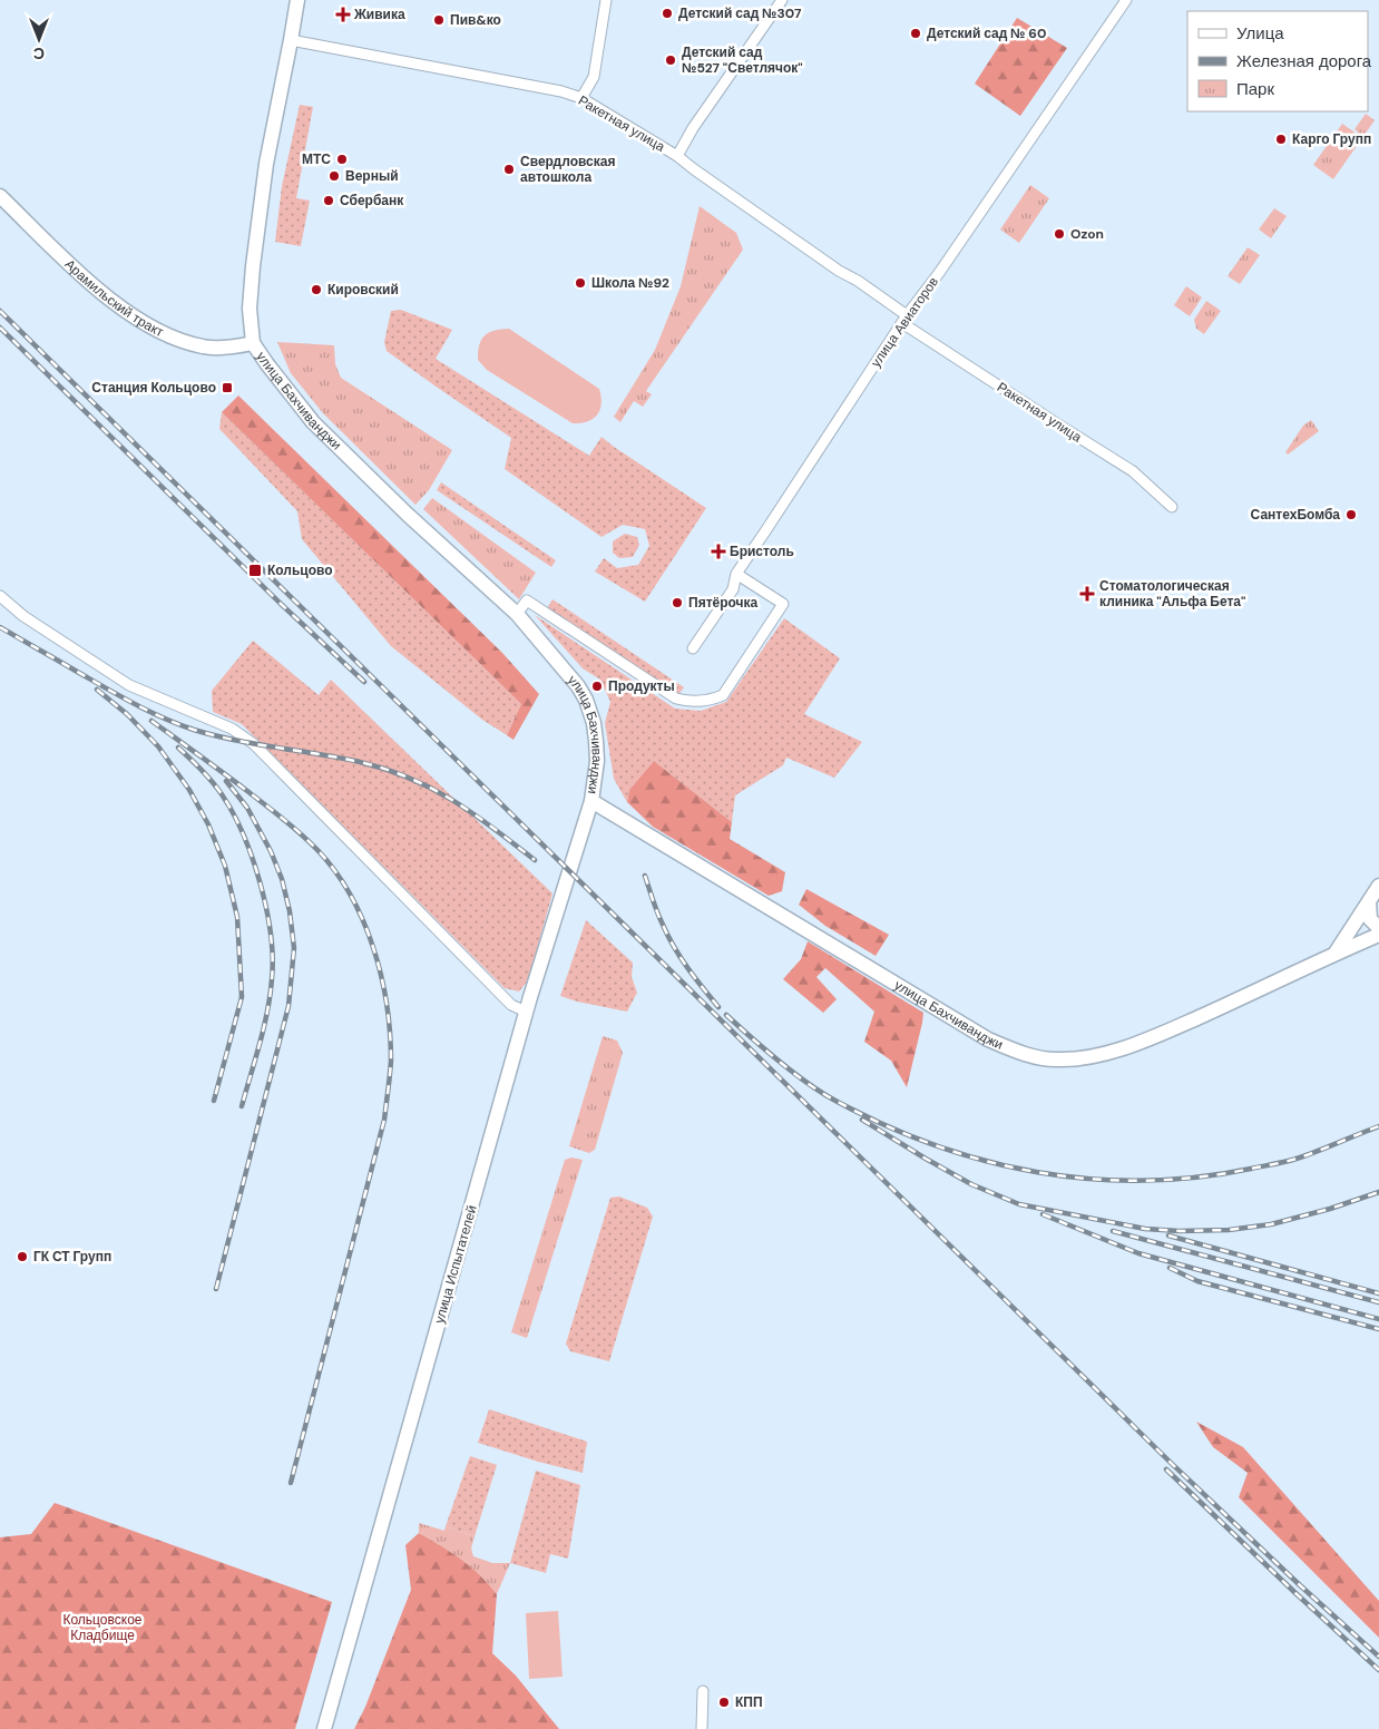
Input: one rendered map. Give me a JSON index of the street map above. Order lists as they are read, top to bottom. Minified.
{"streets":{"main road":["Арамильский тракт","улица Бахчиванджи","улица Испытателей"],"street":["Ракетная улица","улица Авиаторов"]},"crossings":[["Ракетная улица","улица Авиаторов"],["Ракетная улица","улица Бахчиванджи"],["Арамильский тракт","улица Бахчиванджи"],["улица Бахчиванджи","улица Испытателей"]],"parks":["Кольцовское Кладбище"],"places":{"other":["Детский сад №307","Пив&ко","Детский сад № 60","Детский сад №527 \"Светлячок\"","Карго Групп","МТС","Свердловская автошкола","Верный","Сбербанк","Ozon","Школа №92","Кировский","СантехБомба","Пятёрочка","Продукты","ГК СТ Групп","КПП"],"health":["Живика","Бристоль","Стоматологическая клиника \"Альфа Бета\""],"transit":["Станция Кольцово","Кольцово"]},"legend":["Улица","Железная дорога","Парк"],"north":"bottom"}
